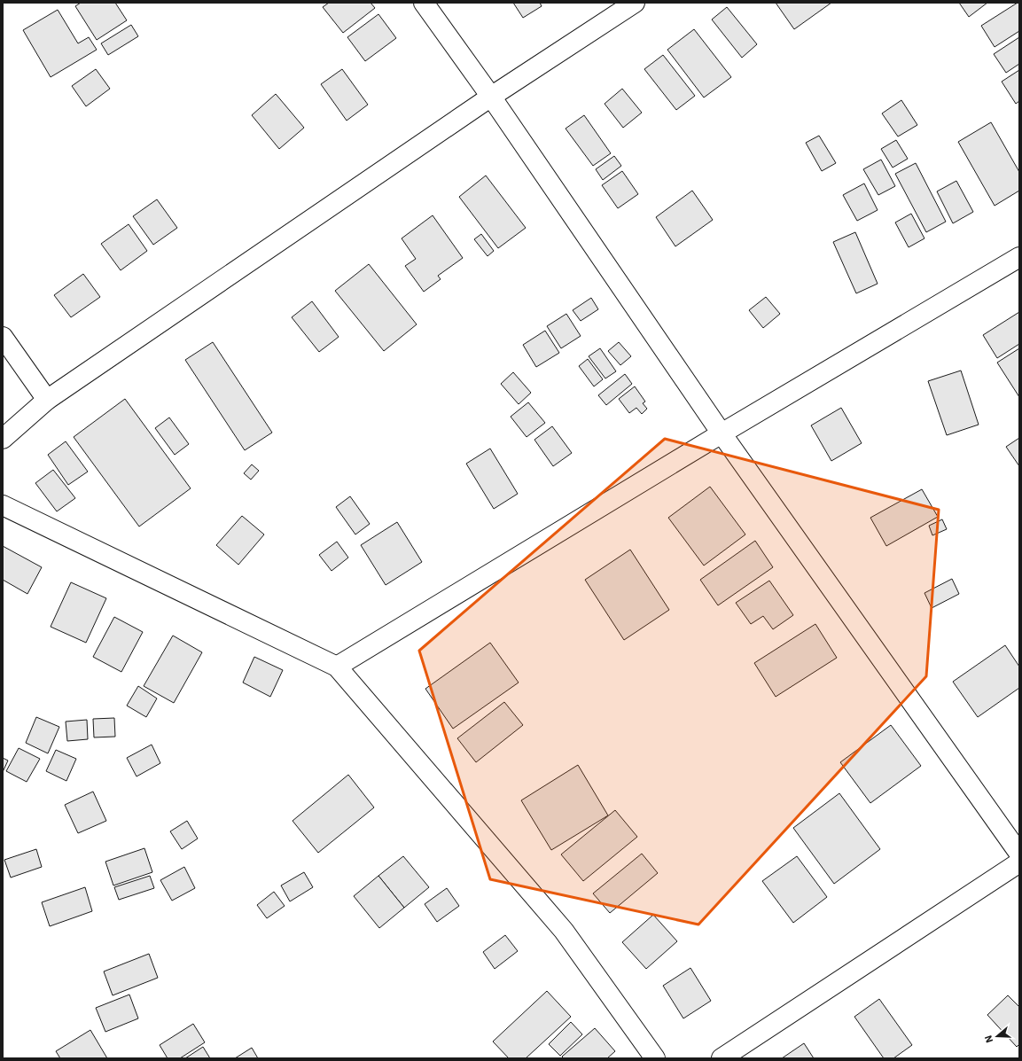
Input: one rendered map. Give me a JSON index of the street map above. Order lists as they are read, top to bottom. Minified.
{"north":"left"}
